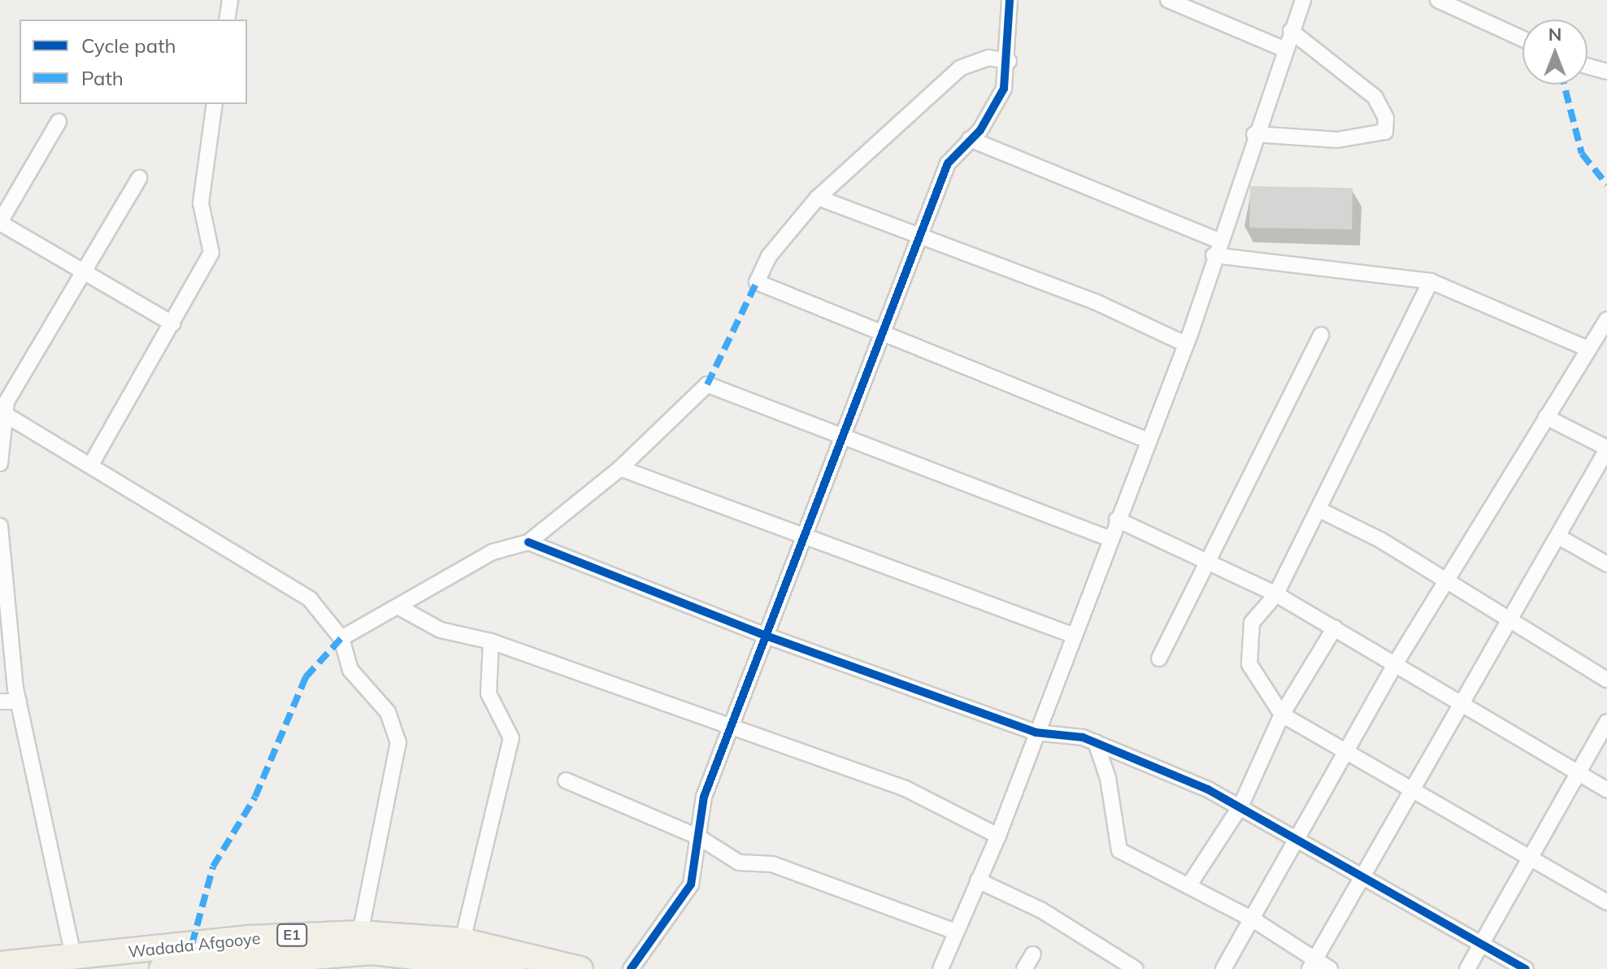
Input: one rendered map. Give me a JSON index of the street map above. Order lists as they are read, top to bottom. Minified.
{"streets":{"highway":["E1","Wadada Afgooye"]},"legend":["Cycle path","Path"],"north":"top"}
